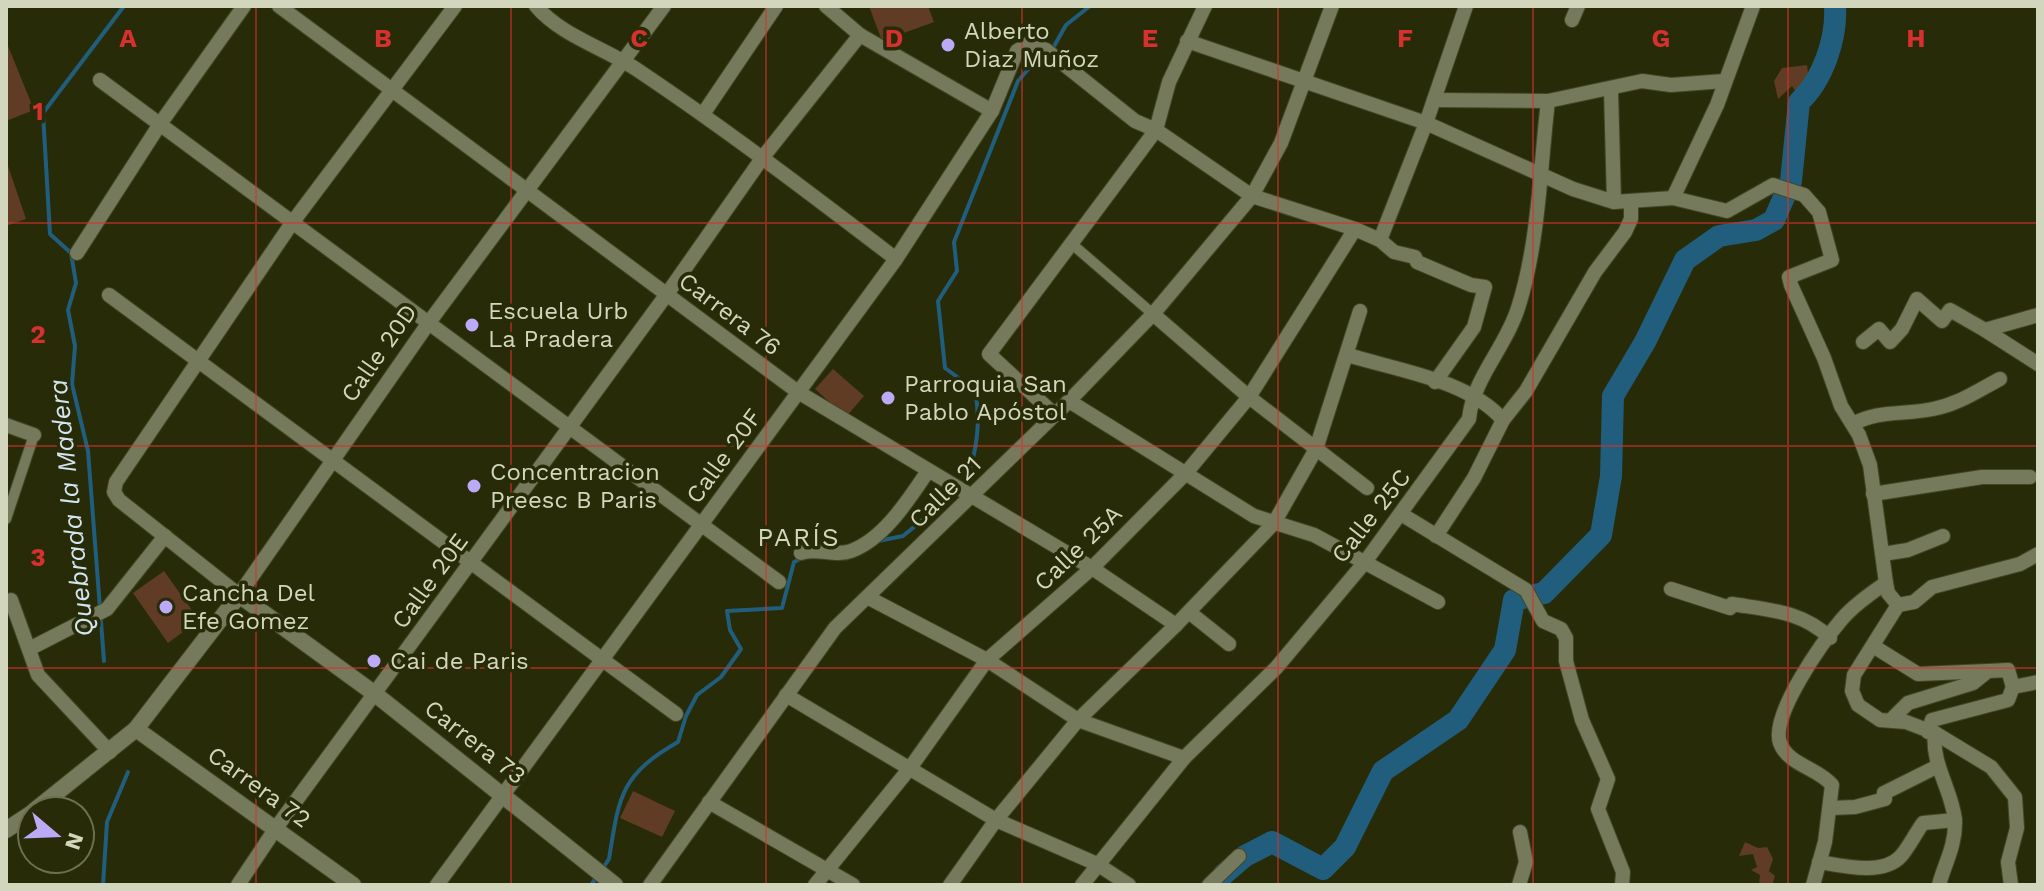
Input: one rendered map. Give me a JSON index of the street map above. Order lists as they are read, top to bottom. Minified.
{"streets":{"street":["Carrera 76","Calle 20D","Calle 20F","Calle 21","Calle 25C","Calle 25A","Calle 20E","Carrera 73","Carrera 72"]},"crossings":[["Carrera 76","Calle 20D"],["Carrera 76","Calle 20F"],["Carrera 76","Calle 21"],["Carrera 76","Calle 25A"],["Carrera 76","Calle 20E"],["Calle 20D","Carrera 73"],["Calle 20D","Carrera 72"],["Calle 20F","Carrera 73"],["Calle 20E","Carrera 73"],["Calle 20E","Carrera 72"]],"districts":["PARÍS"],"water":["Quebrada la Madera"],"places":["Alberto Diaz Muñoz","Escuela Urb La Pradera","Parroquia San Pablo Apóstol","Concentracion Preesc B Paris","Cancha Del Efe Gomez","Cai de Paris"],"north":"right","grid":{"columns":["A","B","C","D","E","F","G","H"],"rows":["1","2","3"]}}
